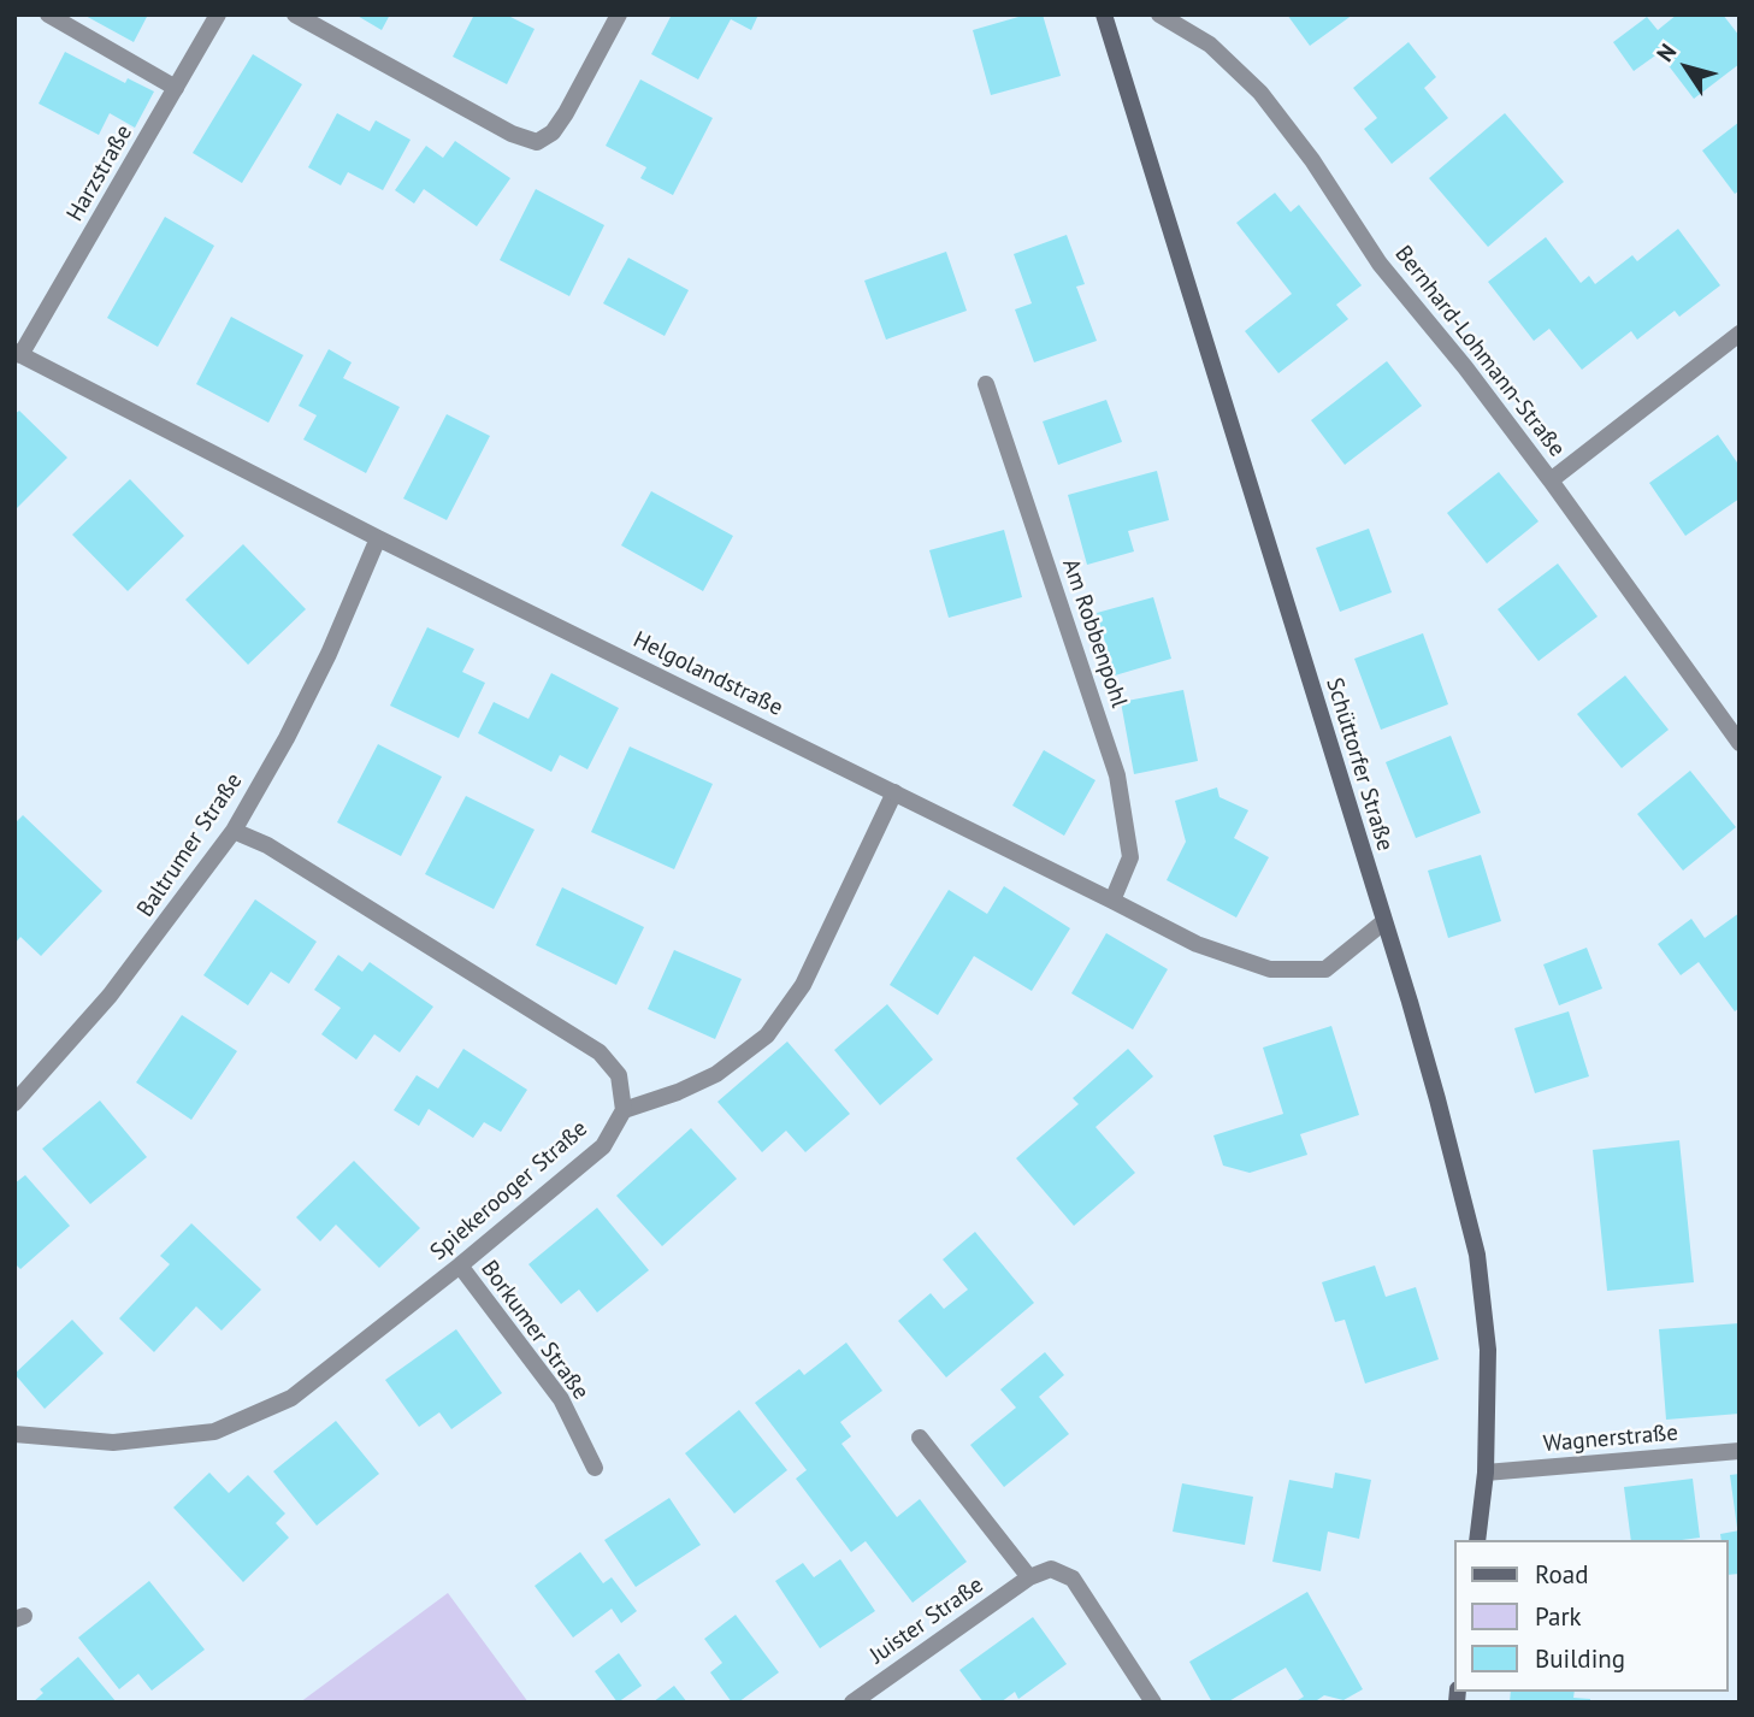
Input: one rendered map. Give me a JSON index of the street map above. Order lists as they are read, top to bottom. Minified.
{"streets":{"main road":["Schüttorfer Straße"],"street":["Harzstraße","Bernhard-Lohmann-Straße","Am Robbenpohl","Helgolandstraße","Baltrumer Straße","Spiekerooger Straße","Borkumer Straße","Wagnerstraße","Juister Straße"]},"crossings":[["Harzstraße","Helgolandstraße"],["Am Robbenpohl","Helgolandstraße"],["Helgolandstraße","Schüttorfer Straße"],["Helgolandstraße","Baltrumer Straße"],["Schüttorfer Straße","Wagnerstraße"],["Spiekerooger Straße","Borkumer Straße"]],"legend":["Road","Park","Building"],"north":"top left"}
